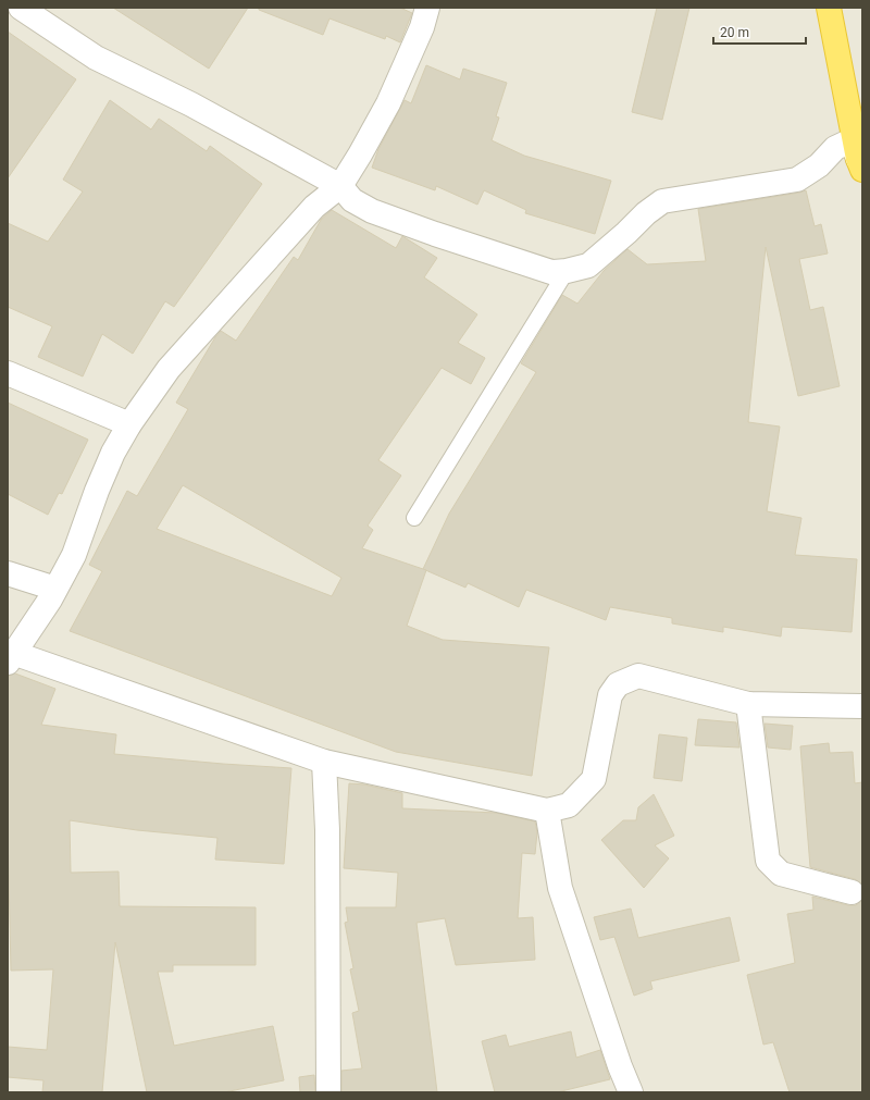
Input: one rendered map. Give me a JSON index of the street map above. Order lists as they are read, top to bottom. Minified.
{"scale_bar":"20 m"}
